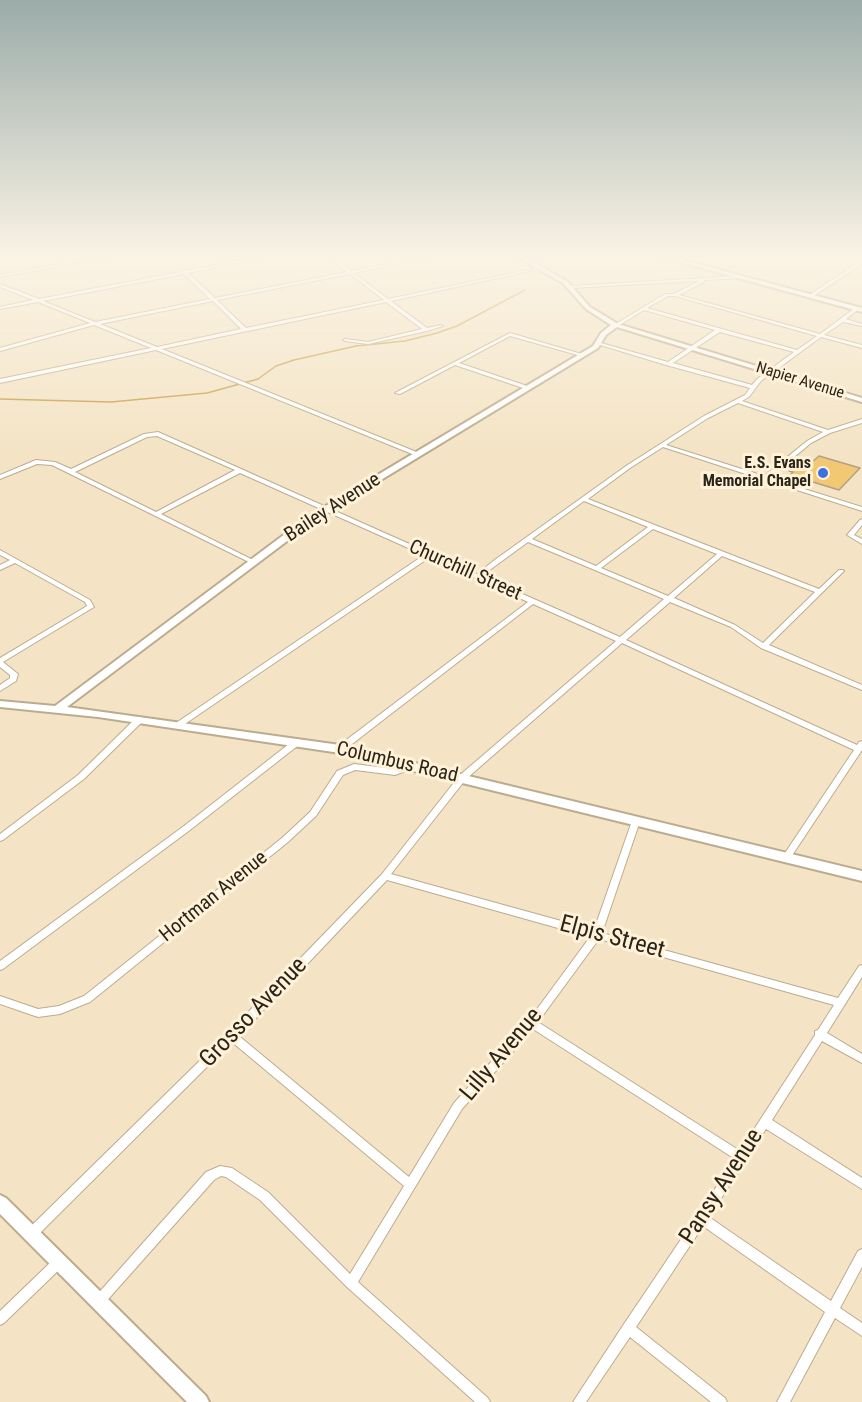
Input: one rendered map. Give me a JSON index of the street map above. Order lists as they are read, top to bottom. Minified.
{"streets":{"street":["Napier Avenue","Bailey Avenue","Churchill Street","Columbus Road","Hortman Avenue","Elpis Street","Grosso Avenue","Lilly Avenue","Pansy Avenue"]},"crossings":[["Napier Avenue","Bailey Avenue"],["Bailey Avenue","Churchill Street"],["Bailey Avenue","Columbus Road"],["Churchill Street","Grosso Avenue"],["Columbus Road","Hortman Avenue"],["Columbus Road","Grosso Avenue"],["Columbus Road","Lilly Avenue"],["Elpis Street","Grosso Avenue"],["Elpis Street","Lilly Avenue"],["Elpis Street","Pansy Avenue"]],"places":["E.S. Evans Memorial Chapel"]}
